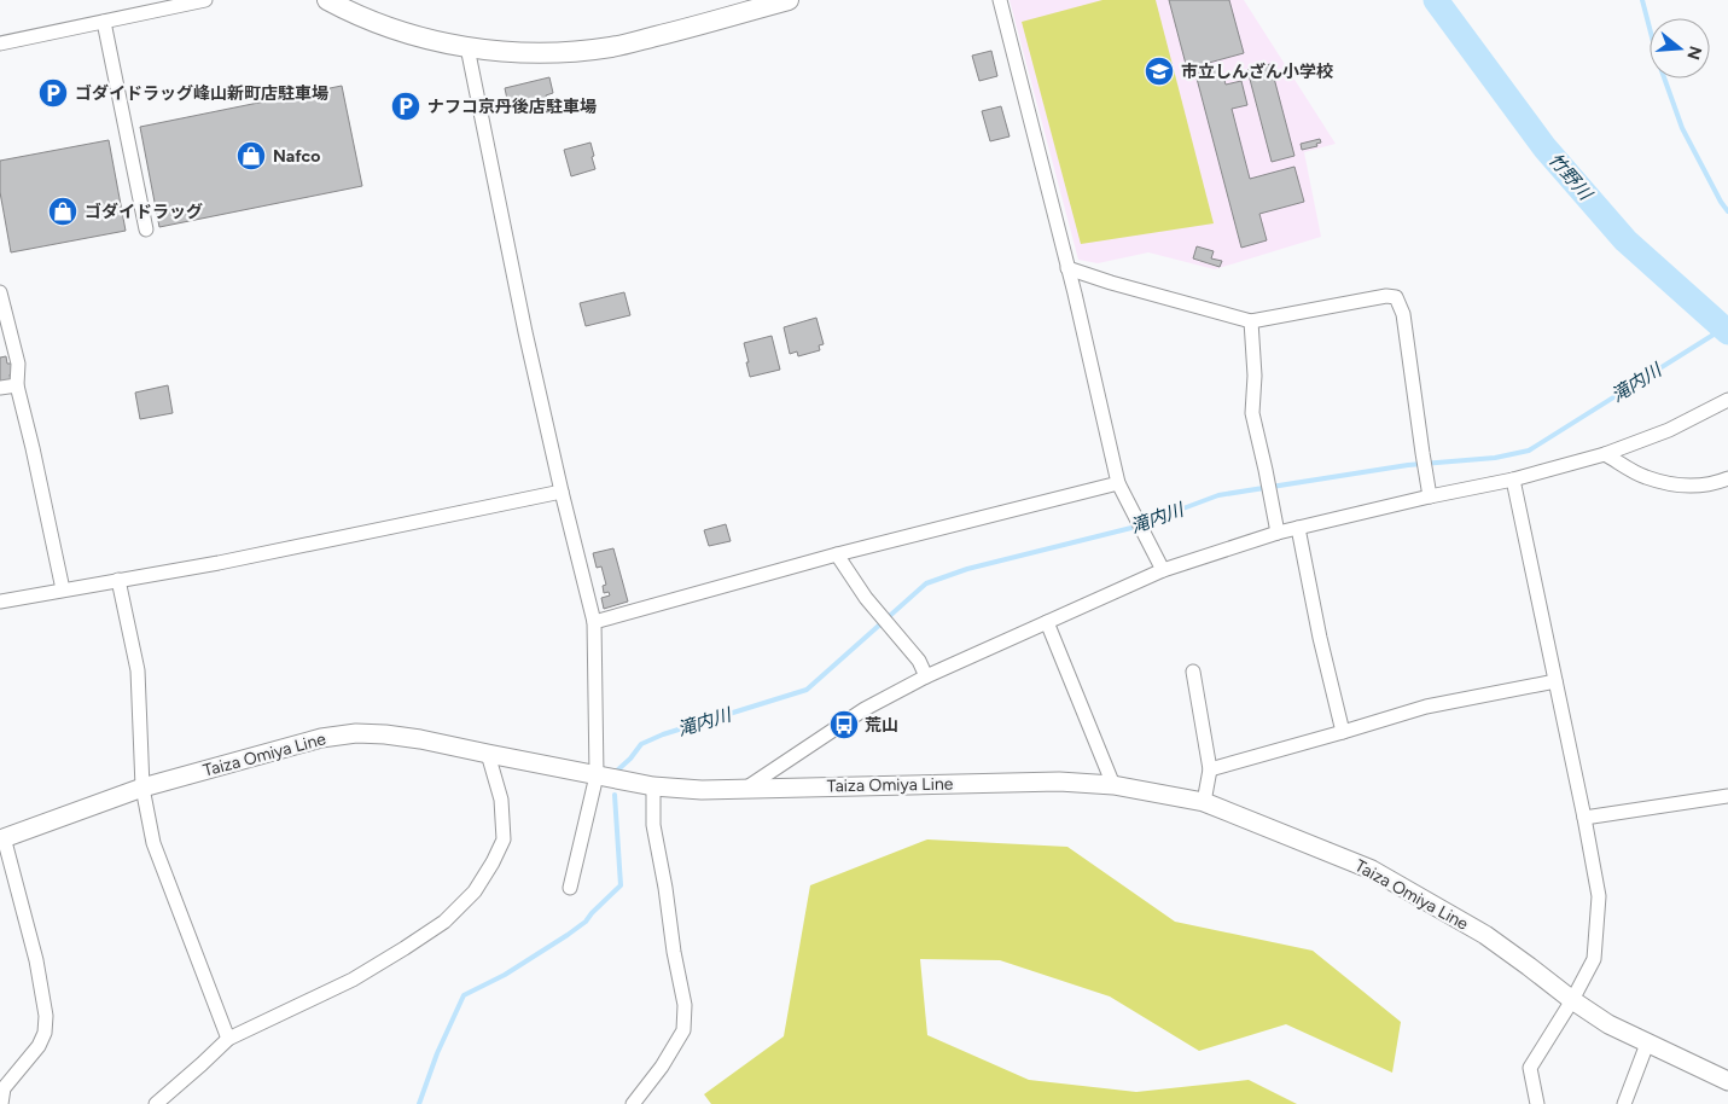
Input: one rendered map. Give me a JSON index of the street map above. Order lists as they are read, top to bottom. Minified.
{"streets":{"main road":["Taiza Omiya Line"]},"water":["竹野川","滝内川"],"places":{"school or university":["市立しんざん小学校"],"parking":["ゴダイドラッグ峰山新町店駐車場","ナフコ京丹後店駐車場"],"shop":["Nafco","ゴダイドラッグ"],"bus stop":["荒山"]},"north":"right"}
